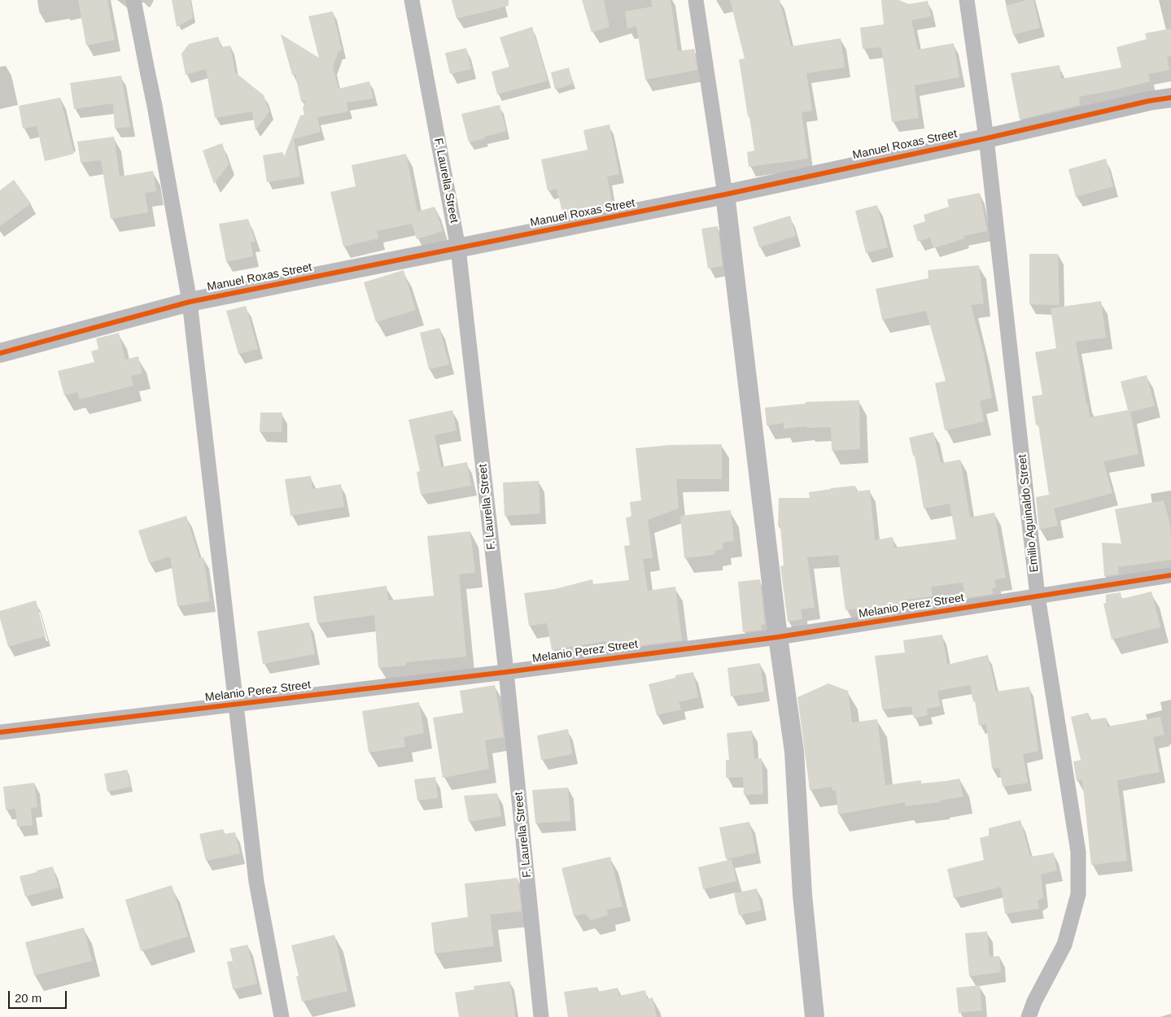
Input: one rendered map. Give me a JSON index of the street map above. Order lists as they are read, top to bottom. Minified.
{"streets":{"street":["Manuel Roxas Street","F. Laurella Street","Emilio Aguinaldo Street","Melanio Perez Street"]},"crossings":[["Manuel Roxas Street","F. Laurella Street"],["Manuel Roxas Street","Emilio Aguinaldo Street"],["F. Laurella Street","Melanio Perez Street"],["Emilio Aguinaldo Street","Melanio Perez Street"]],"scale_bar":"20 m"}
